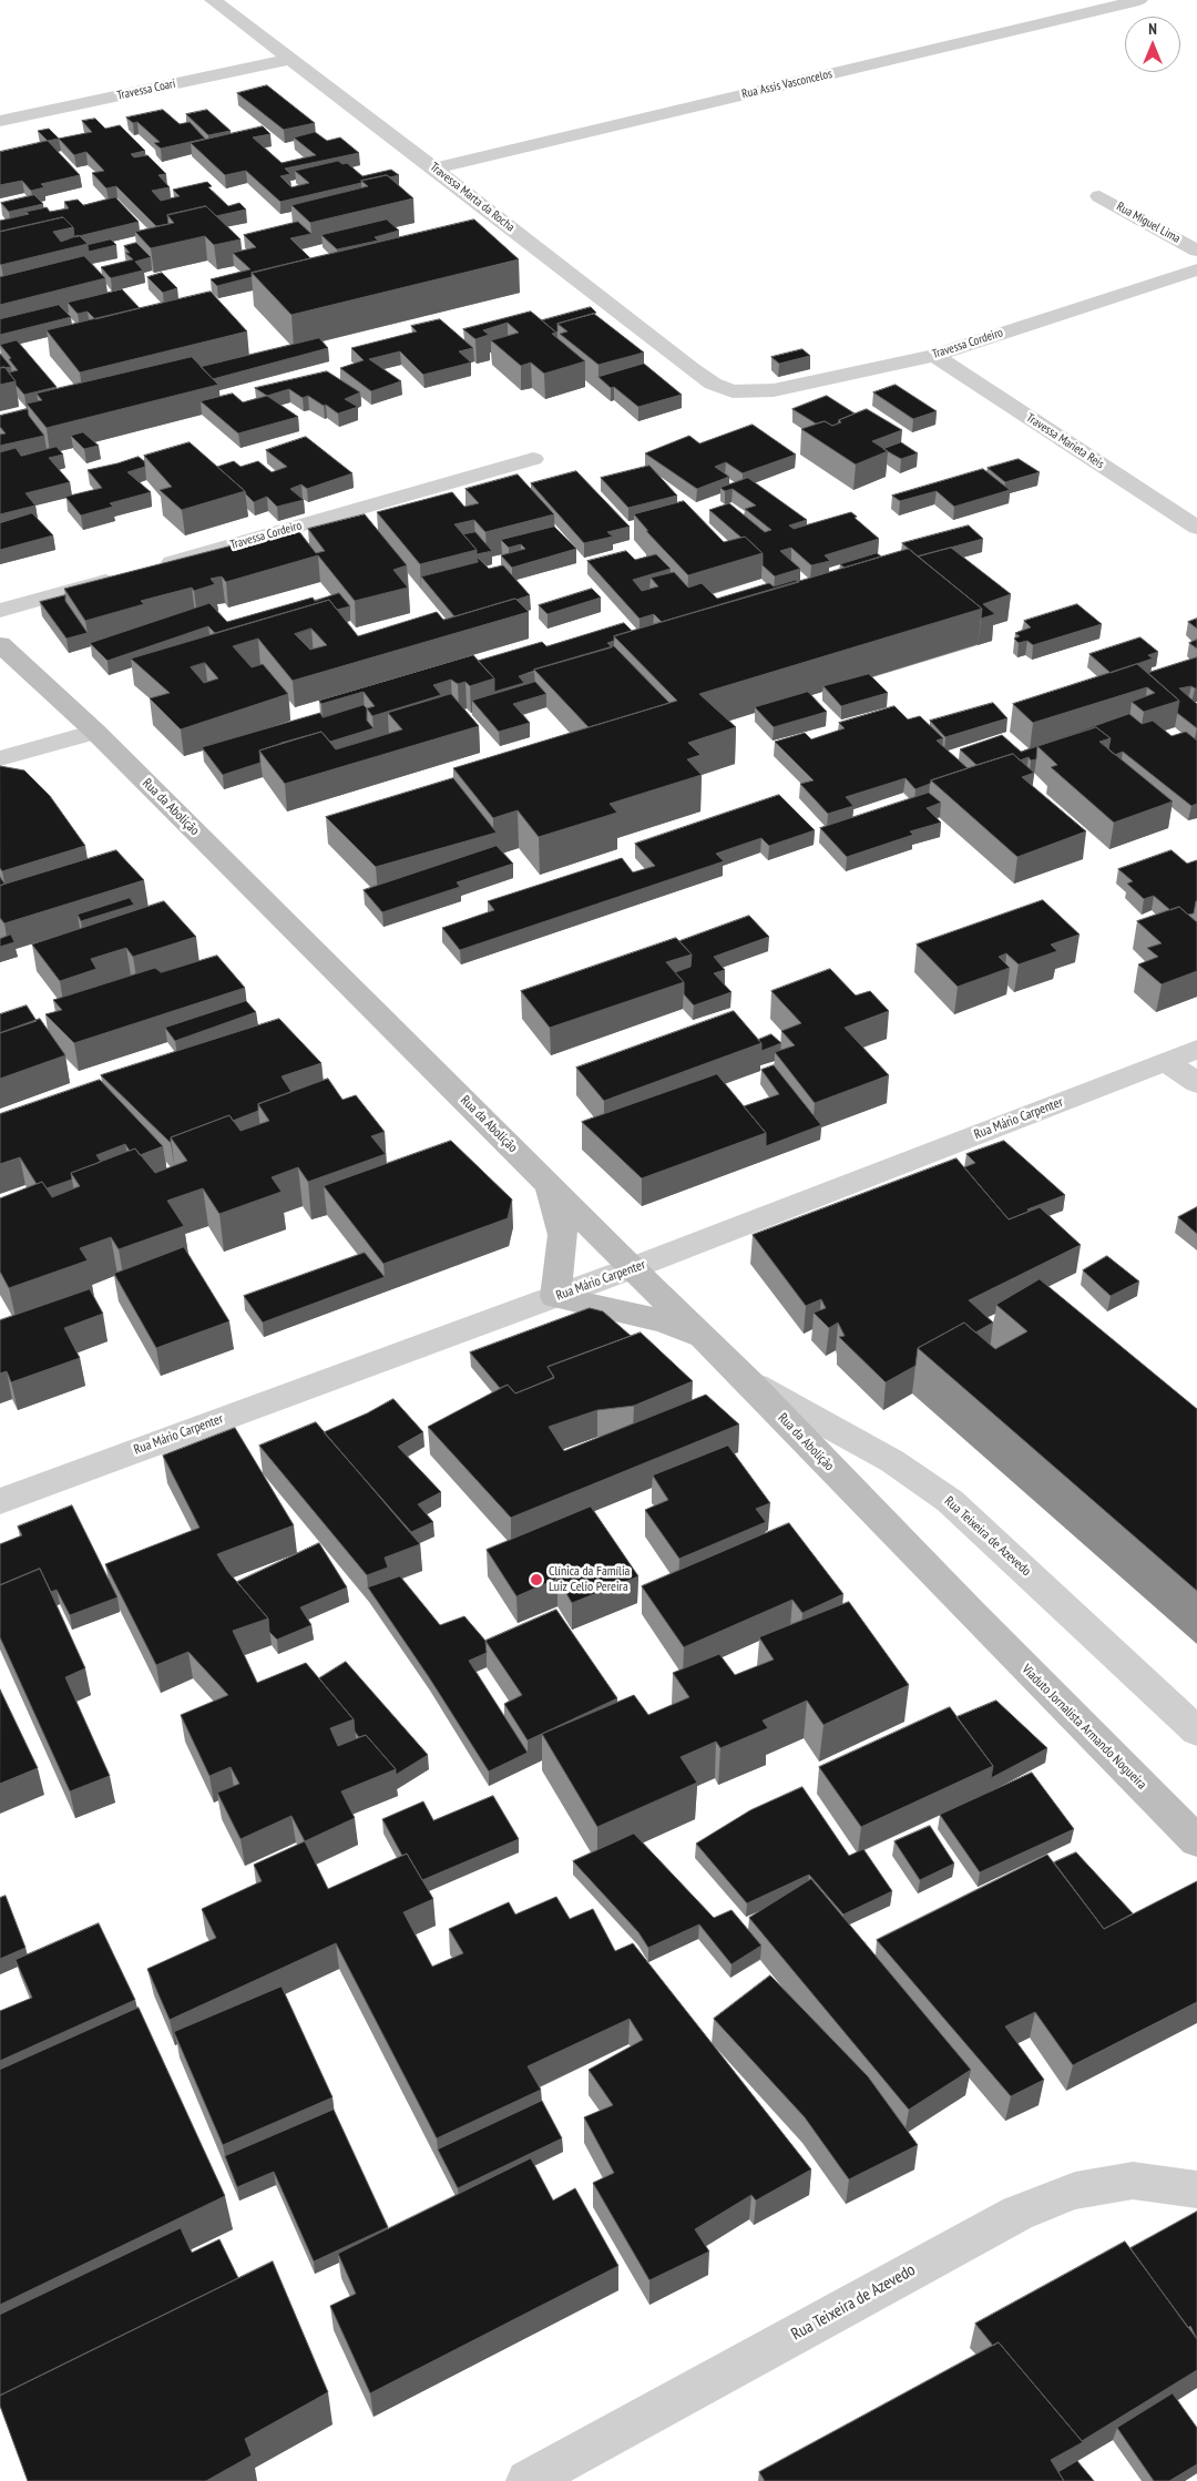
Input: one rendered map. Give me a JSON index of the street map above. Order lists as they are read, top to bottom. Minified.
{"streets":{"street":["Rua Assis Vasconcelos","Travessa Coari","Travessa Marta da Rocha","Rua Miguel Lima","Travessa Cordeiro","Travessa Marieta Reis","Rua da Abolição","Rua Mário Carpenter","Rua Teixeira de Azevedo","Viaduto Jornalista Armando Nogueira"]},"crossings":[["Rua Assis Vasconcelos","Travessa Marta da Rocha"],["Travessa Coari","Travessa Marta da Rocha"],["Travessa Marta da Rocha","Travessa Cordeiro"],["Travessa Cordeiro","Travessa Marieta Reis"],["Rua da Abolição","Rua Mário Carpenter"],["Rua da Abolição","Rua Teixeira de Azevedo"],["Rua da Abolição","Viaduto Jornalista Armando Nogueira"]],"places":["Clínica da Família Luiz Celio Pereira"],"north":"top"}
